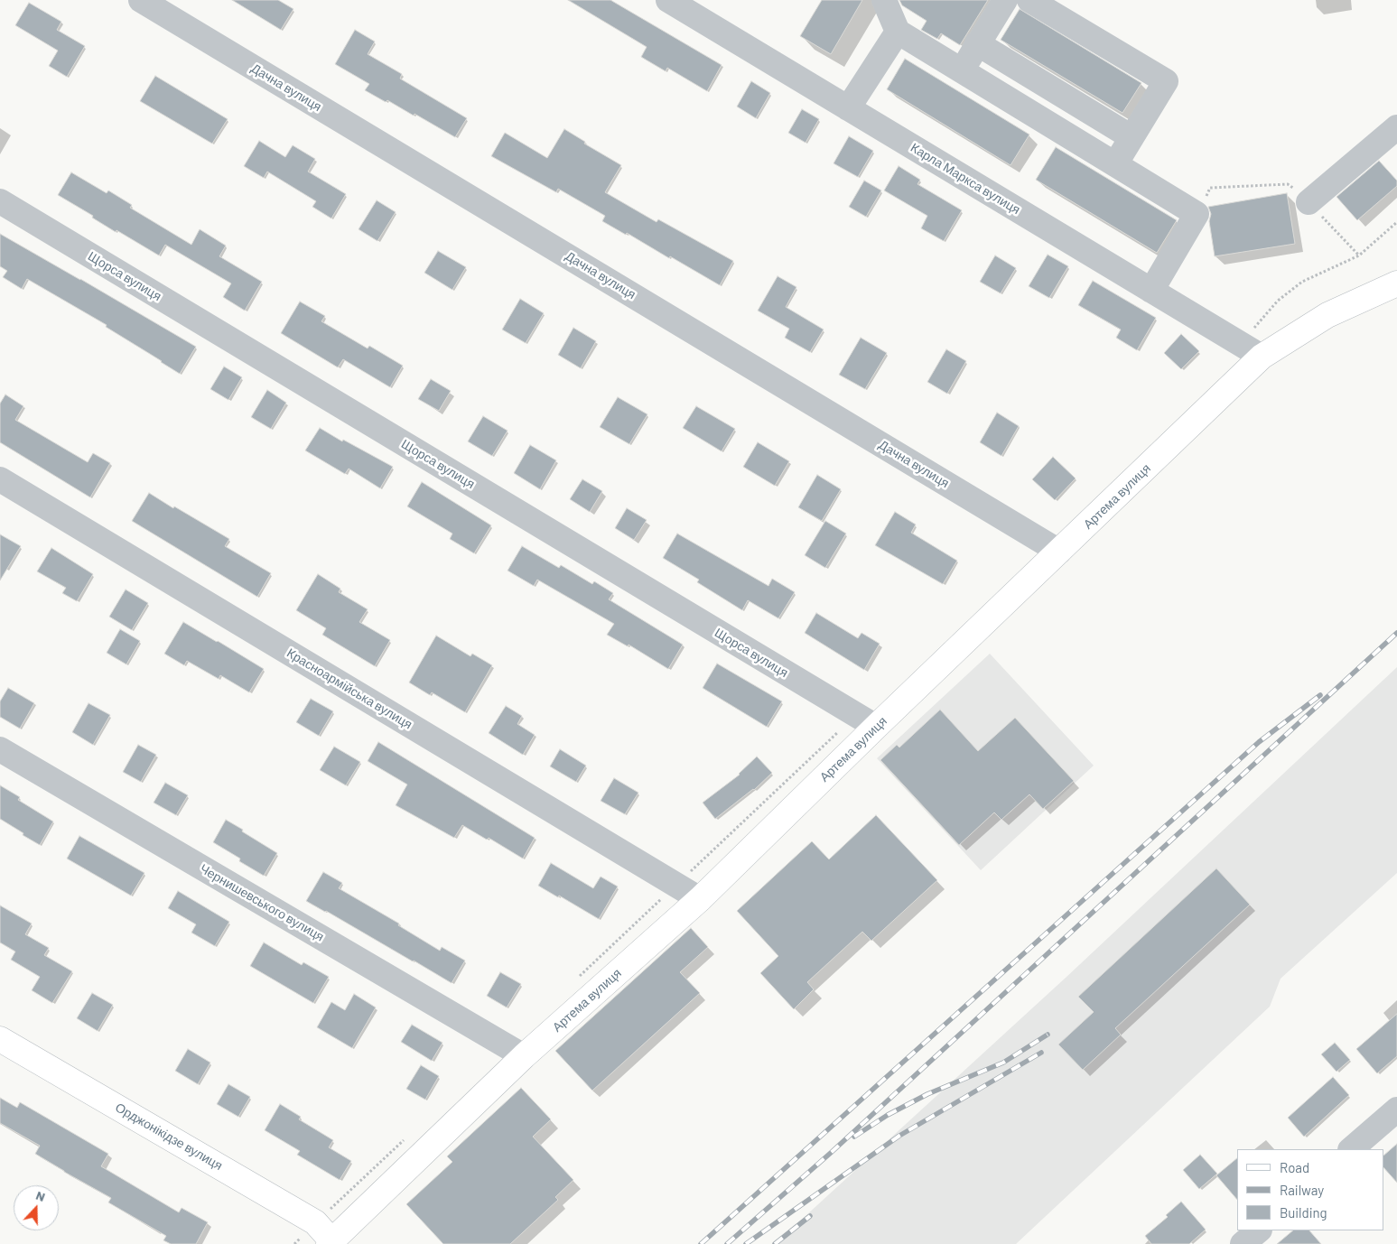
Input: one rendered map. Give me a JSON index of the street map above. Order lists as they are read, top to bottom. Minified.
{"streets":{"main road":["Артема вулиця","Орджонікідзе вулиця"],"street":["Дачна вулиця","Карла Маркса вулиця","Щорса вулиця","Красноармійська вулиця","Чернишевського вулиця"]},"crossings":[["Дачна вулиця","Артема вулиця"],["Карла Маркса вулиця","Артема вулиця"],["Щорса вулиця","Артема вулиця"],["Артема вулиця","Красноармійська вулиця"],["Артема вулиця","Чернишевського вулиця"],["Артема вулиця","Орджонікідзе вулиця"]],"legend":["Road","Railway","Building"],"north":"top"}
